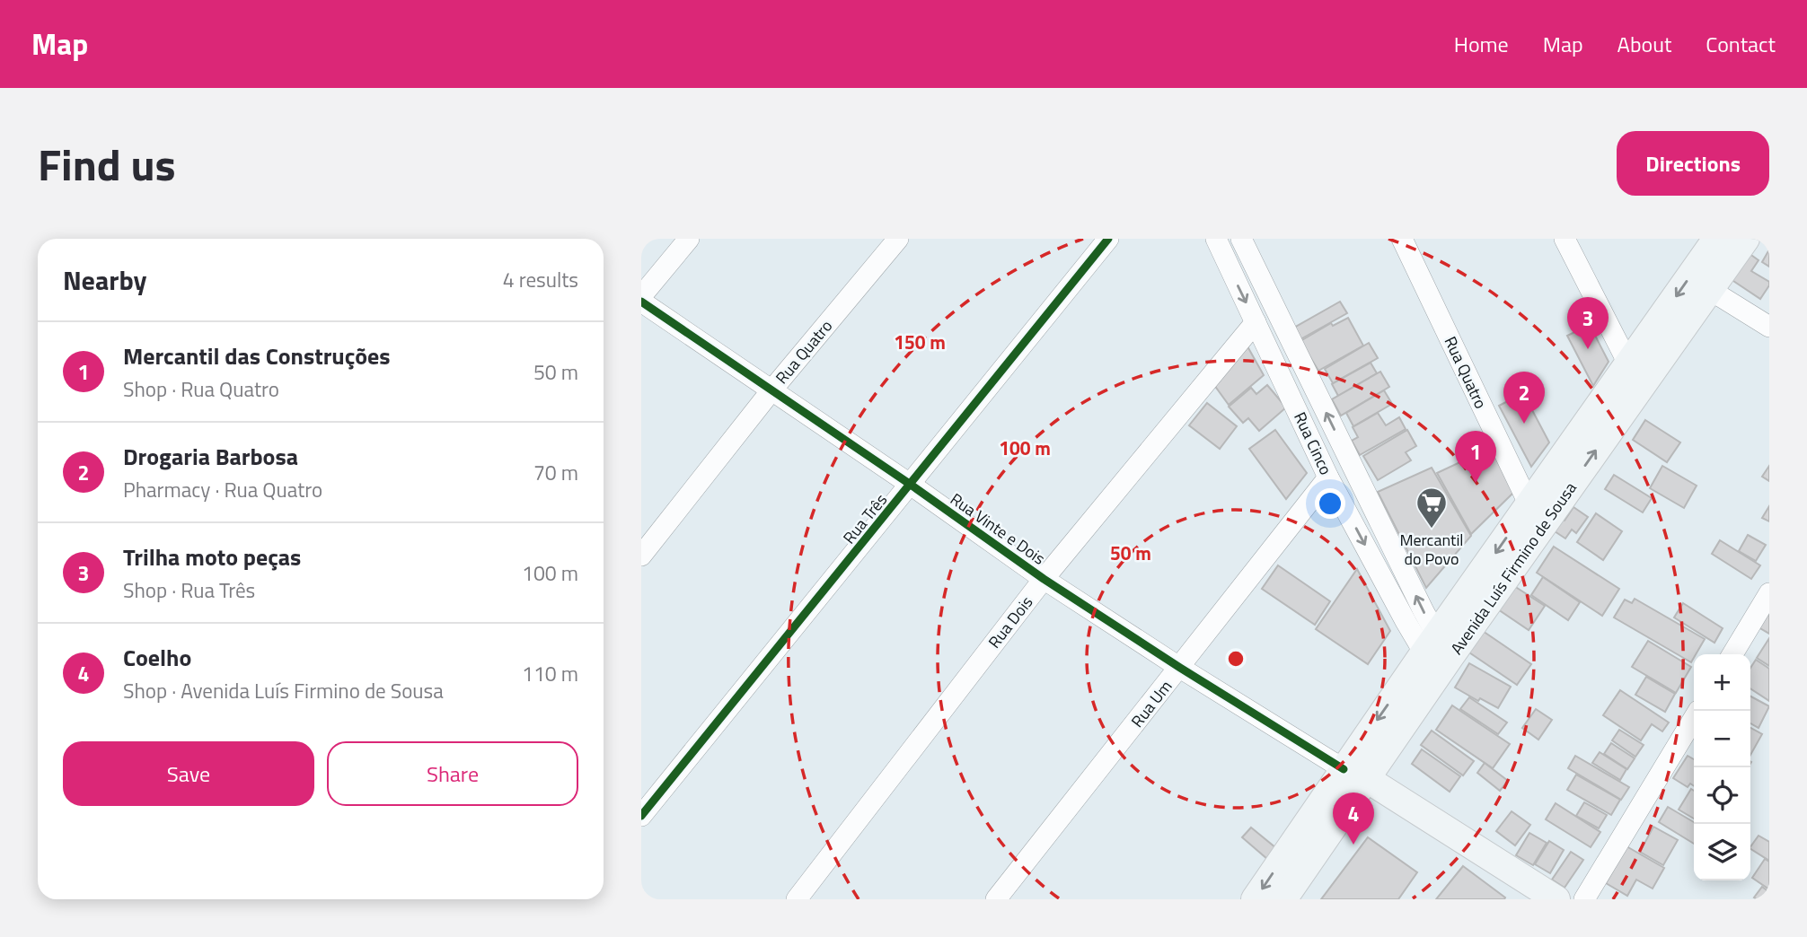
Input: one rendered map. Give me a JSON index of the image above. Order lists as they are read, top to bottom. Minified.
{"streets":{"main road":["Avenida Luís Firmino de Sousa"],"street":["Rua Quatro","Rua Cinco","Rua Três","Rua Vinte e Dois","Rua Dois","Rua Um"]},"crossings":[["Rua Quatro","Rua Vinte e Dois"],["Rua Quatro","Avenida Luís Firmino de Sousa"],["Rua Cinco","Avenida Luís Firmino de Sousa"],["Rua Cinco","Rua Dois"],["Rua Cinco","Rua Um"],["Rua Três","Rua Vinte e Dois"],["Rua Vinte e Dois","Avenida Luís Firmino de Sousa"],["Rua Vinte e Dois","Rua Dois"],["Rua Vinte e Dois","Rua Um"]],"places":{"supermarket":["Mercantil do Povo"]},"page":{"header":"Map","nav":["Home","Map","About","Contact"],"title":"Find us","buttons":["Directions",["Save","Share"]],"heading":["Nearby","4 results"],"pins":["3","2","1","4"],"list":[{"mark":"1","name":"Mercantil das Construções","note":"Shop · Rua Quatro","value":"50 m"},{"mark":"2","name":"Drogaria Barbosa","note":"Pharmacy · Rua Quatro","value":"70 m"},{"mark":"3","name":"Trilha moto peças","note":"Shop · Rua Três","value":"100 m"},{"mark":"4","name":"Coelho","note":"Shop · Avenida Luís Firmino de Sousa","value":"110 m"}],"map_buttons":["+","−"]},"rings":["150 m","100 m","50 m"]}
